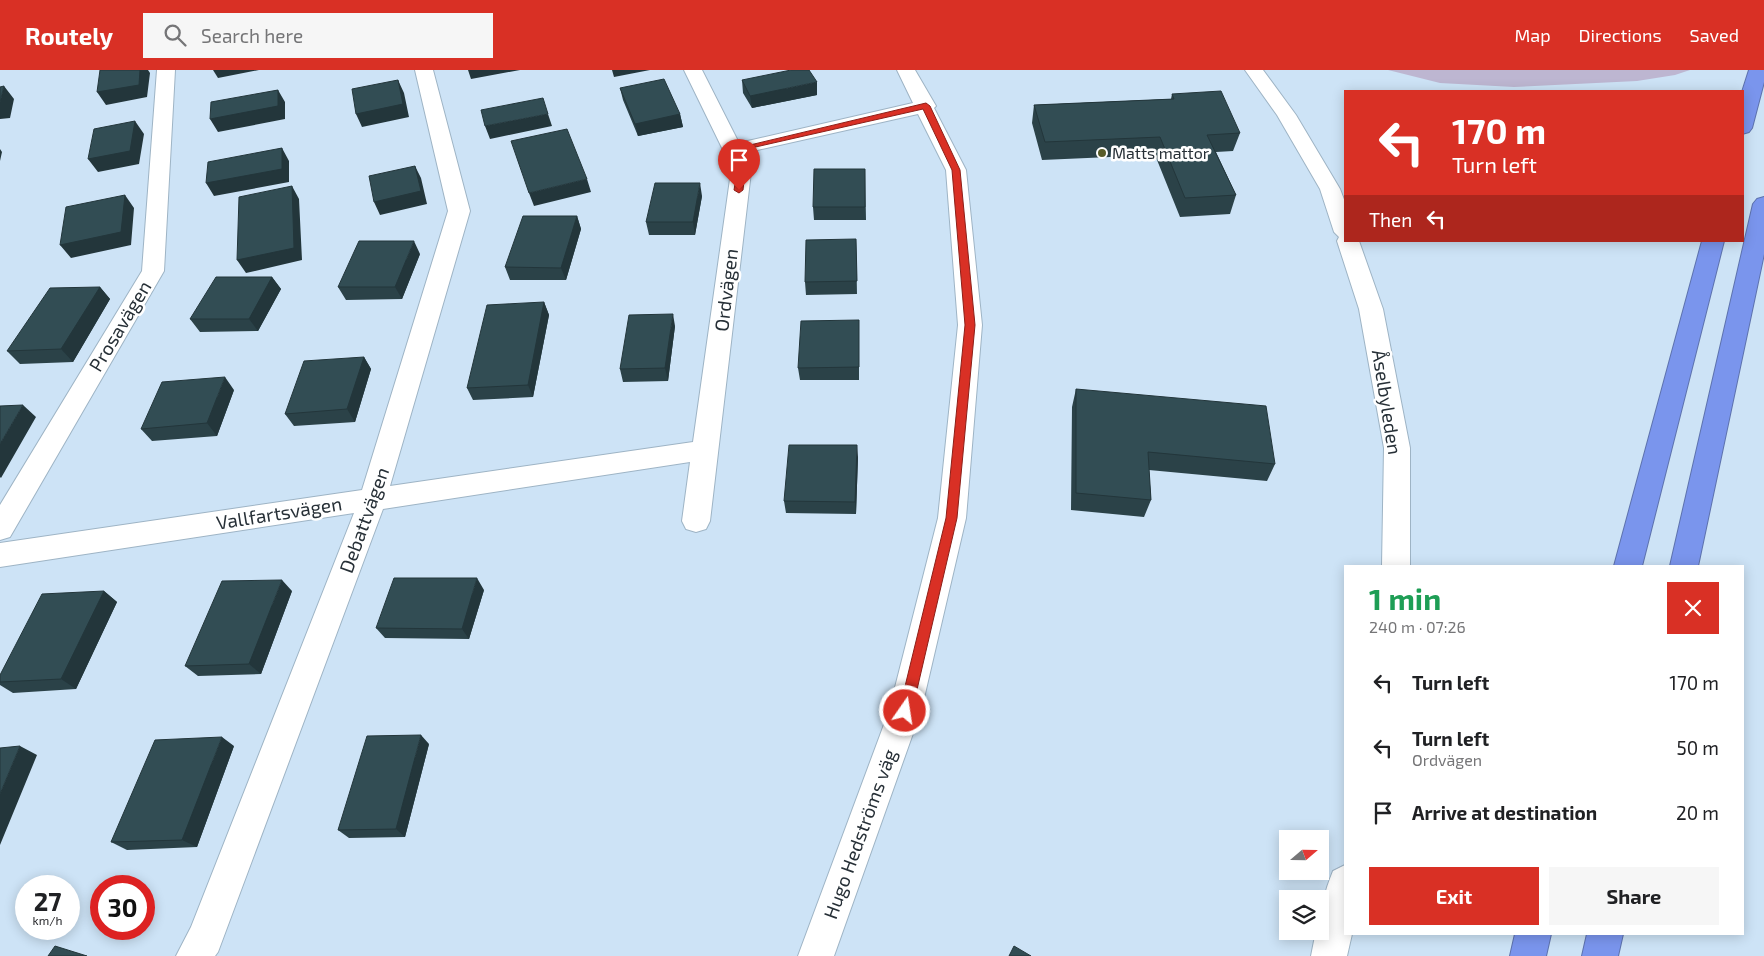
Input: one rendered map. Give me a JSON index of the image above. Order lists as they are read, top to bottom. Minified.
{"streets":{"street":["Ordvägen","Prosavägen","Åselbyleden","Vallfartsvägen","Debattvägen","Hugo Hedströms väg"]},"crossings":[["Ordvägen","Vallfartsvägen"],["Vallfartsvägen","Debattvägen"]],"places":["Matts mattor"],"north":"right","page":{"header":"Routely","search":"Search here","nav":["Map","Directions","Saved"],"turn":["170 m","Turn left"],"then":"Then","heading":["1 min","240 m · 07:26"],"list":[{"name":"Turn left","value":"170 m"},{"name":"Turn left","note":"Ordvägen","value":"50 m"},{"name":"Arrive at destination","value":"20 m"}],"buttons":["Exit","Share"],"speed":"27 km/h","limit":"30"}}
